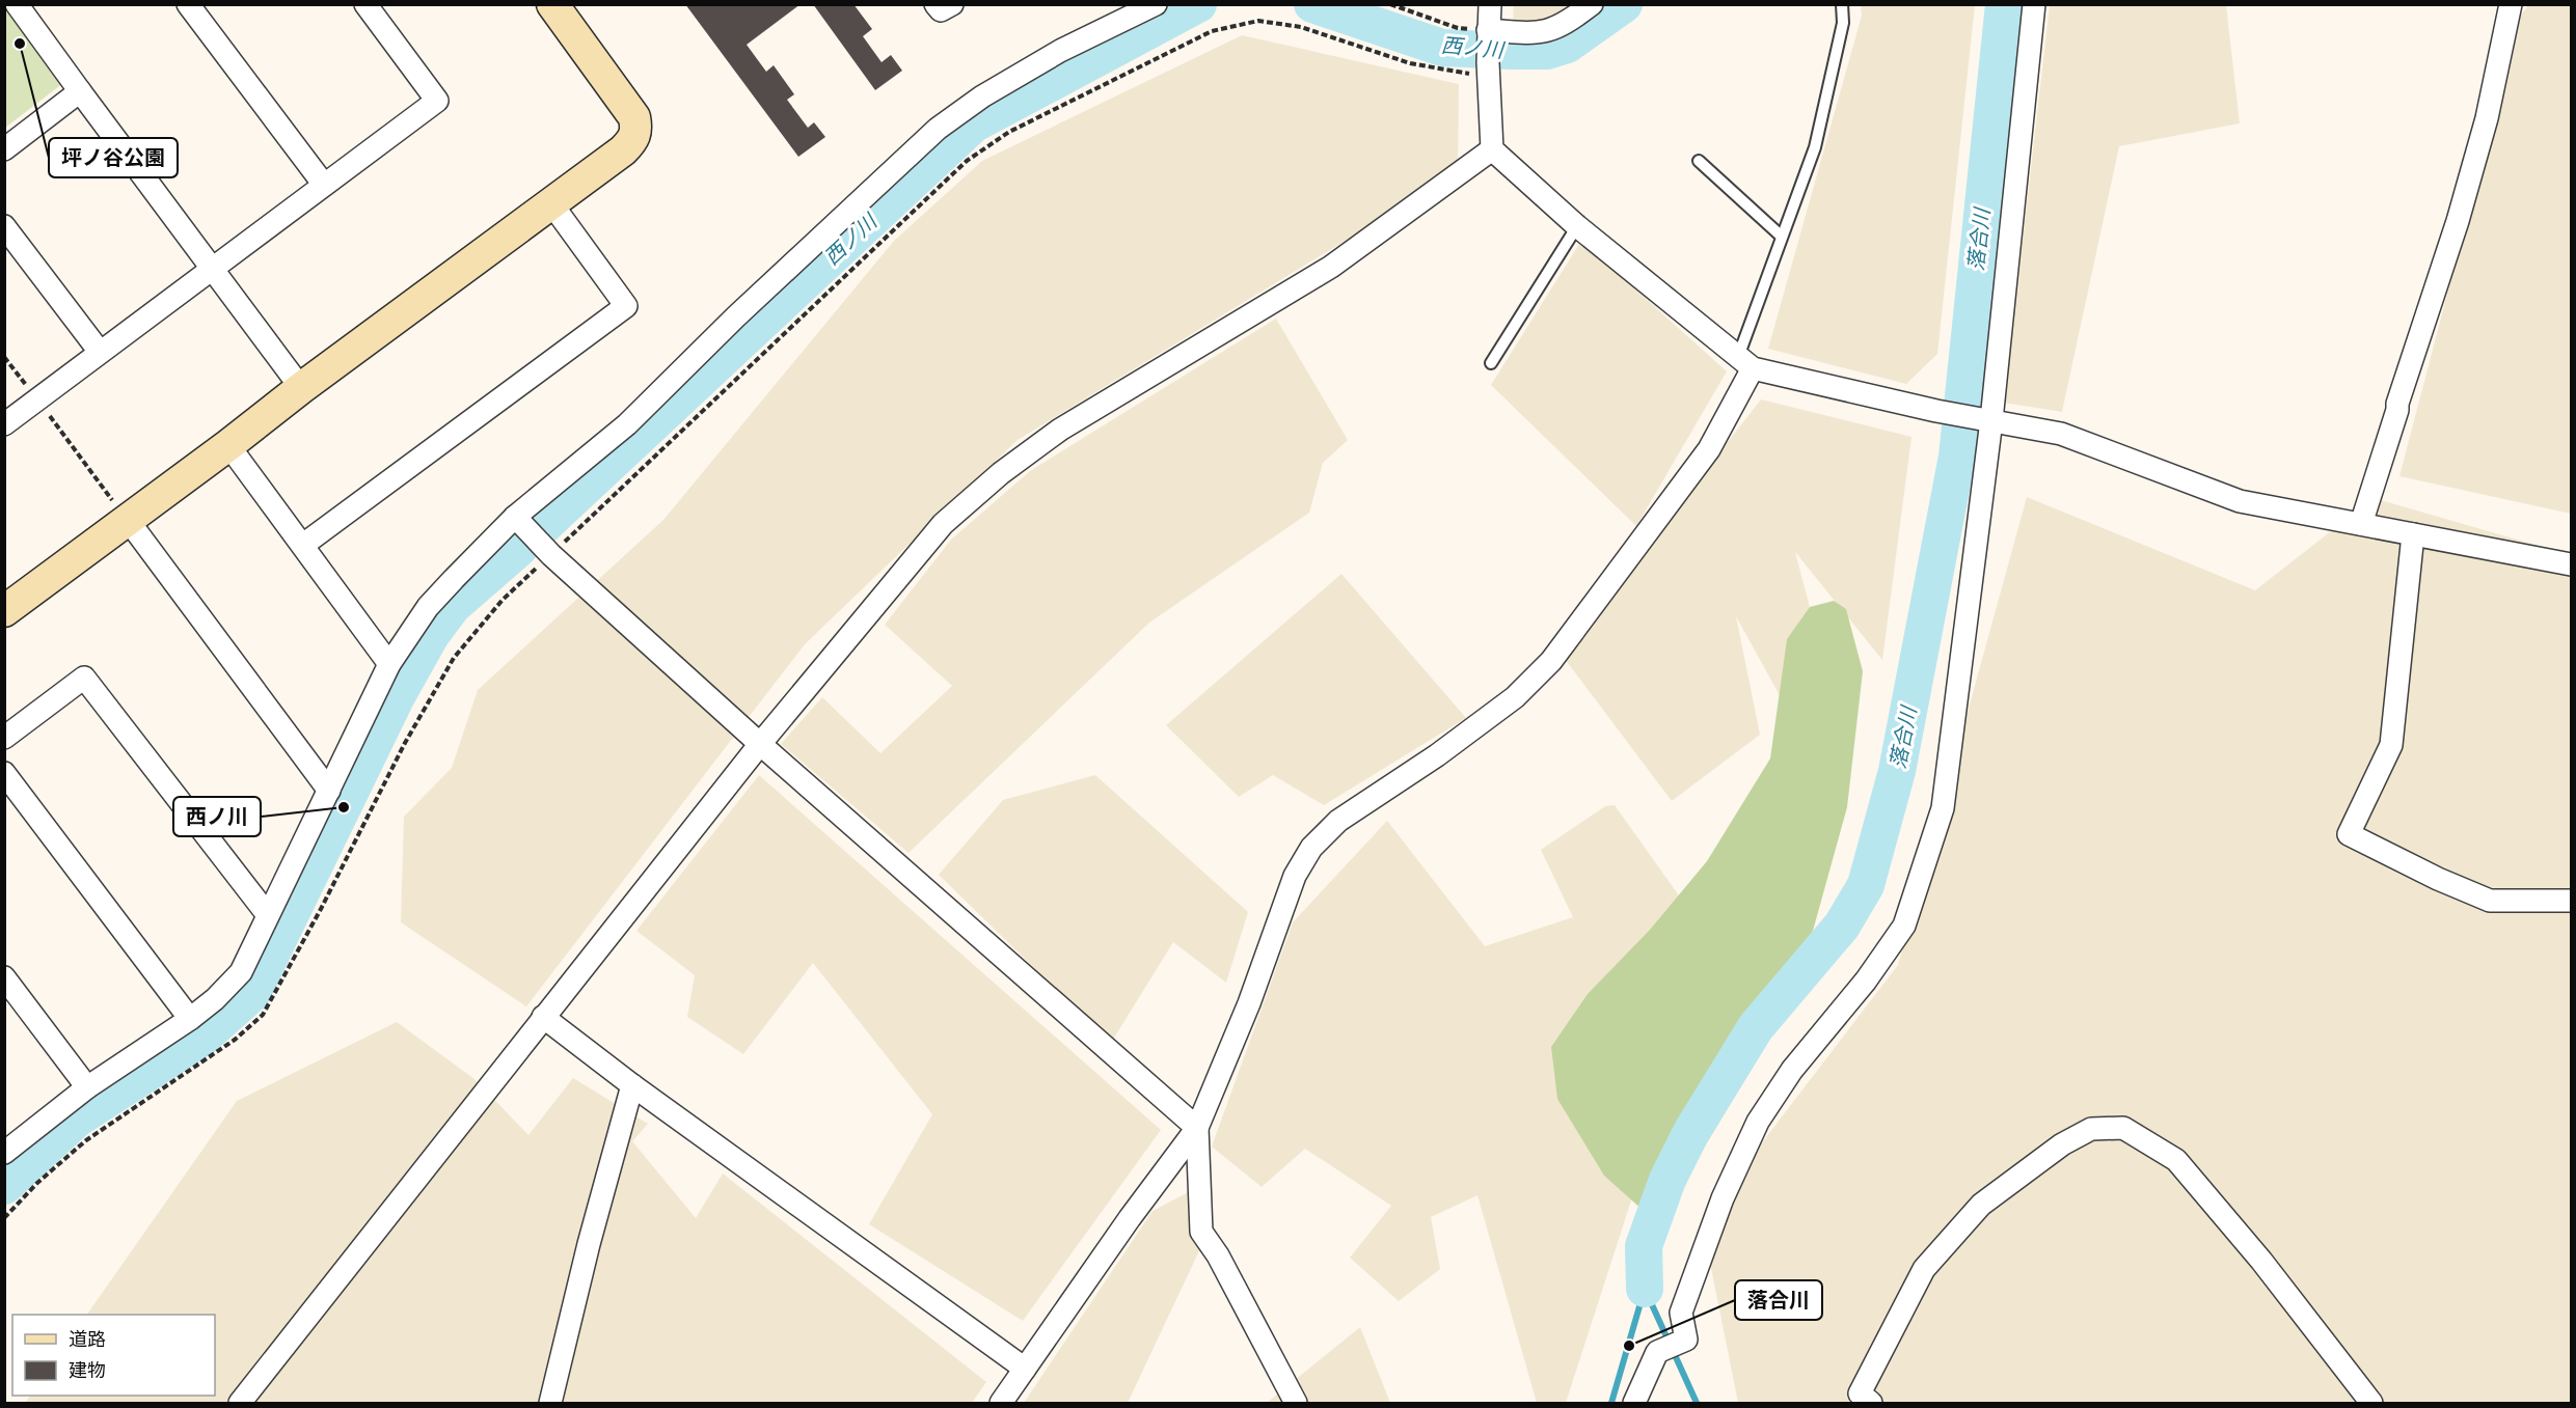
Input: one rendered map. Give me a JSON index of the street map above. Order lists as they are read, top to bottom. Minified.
{"water":["西ノ川","落合川"],"places":["坪ノ谷公園","西ノ川","落合川"],"legend":["道路","建物"]}
